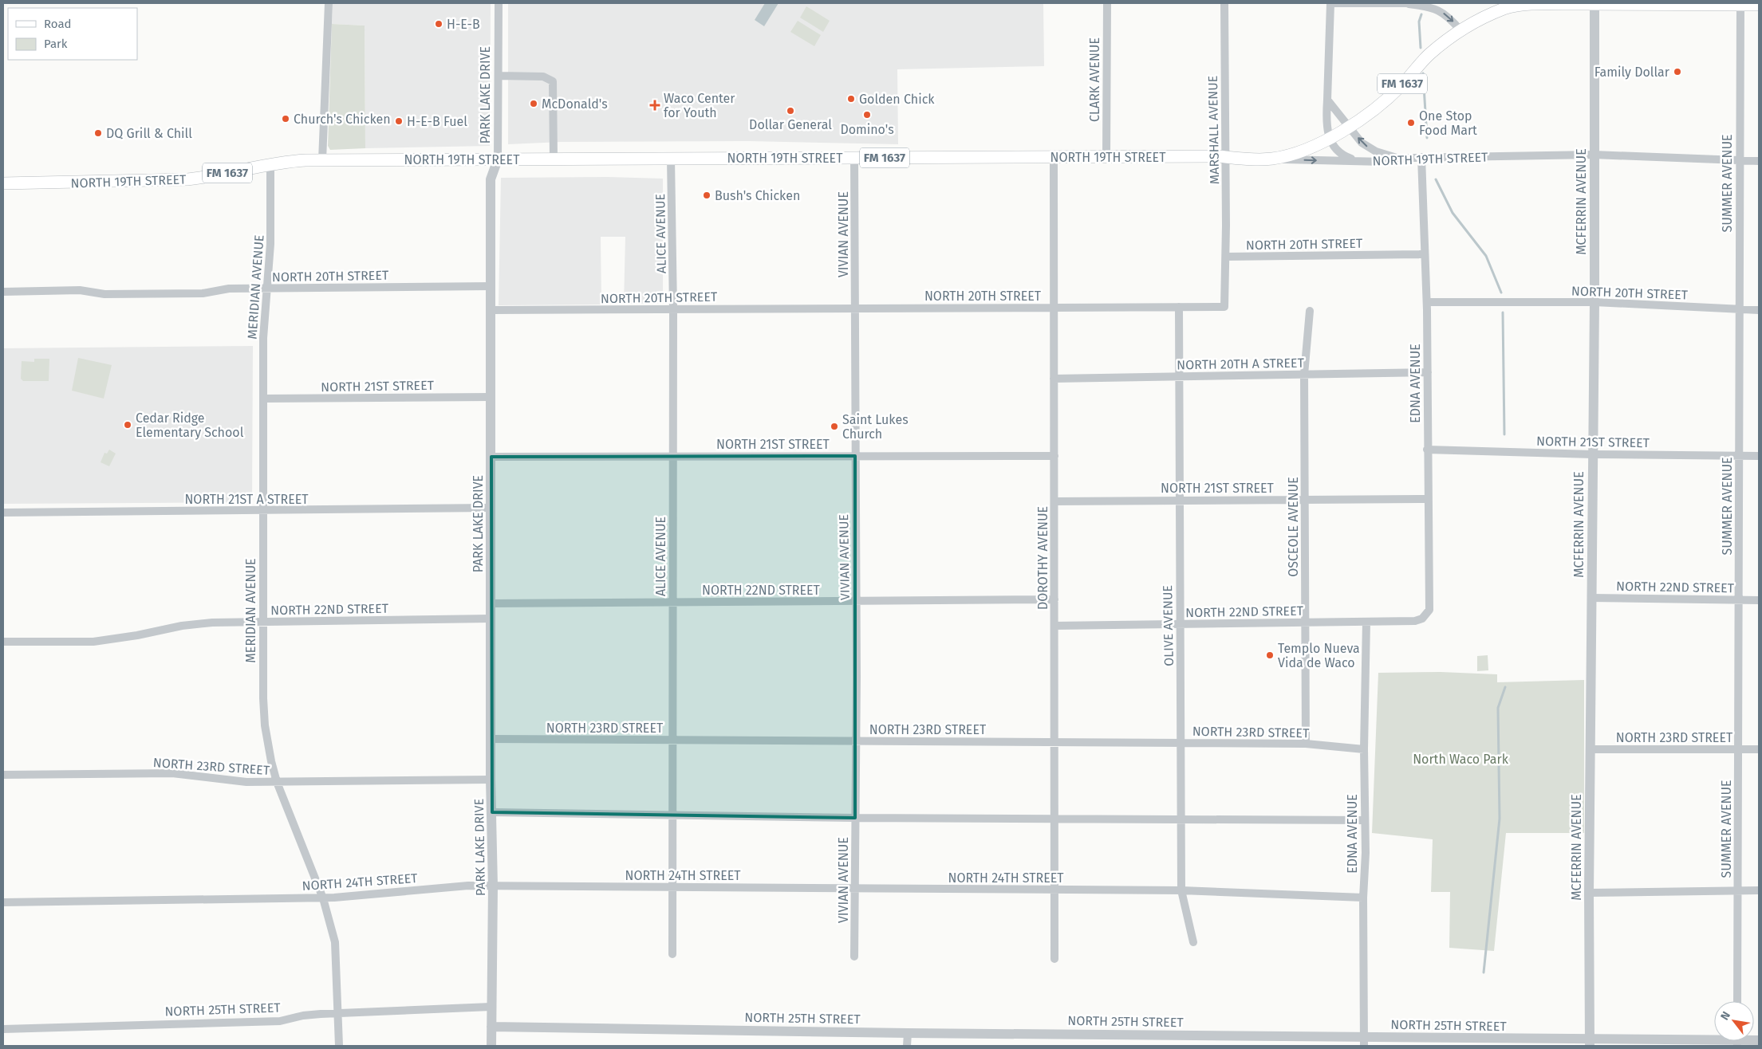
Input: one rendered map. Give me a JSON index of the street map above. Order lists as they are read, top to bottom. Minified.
{"streets":{"main road":["FM 1637","NORTH 19TH STREET"],"street":["CLARK AVENUE","PARK LAKE DRIVE","MARSHALL AVENUE","SUMMER AVENUE","MCFERRIN AVENUE","ALICE AVENUE","VIVIAN AVENUE","NORTH 20TH STREET","MERIDIAN AVENUE","NORTH 20TH A STREET","EDNA AVENUE","NORTH 21ST STREET","NORTH 21ST A STREET","OSCEOLE AVENUE","DOROTHY AVENUE","NORTH 22ND STREET","OLIVE AVENUE","NORTH 23RD STREET","NORTH 24TH STREET","NORTH 25TH STREET"]},"crossings":[["CLARK AVENUE","NORTH 19TH STREET"],["FM 1637","NORTH 19TH STREET"],["FM 1637","SUMMER AVENUE"],["FM 1637","MCFERRIN AVENUE"],["PARK LAKE DRIVE","NORTH 19TH STREET"],["PARK LAKE DRIVE","NORTH 20TH STREET"],["PARK LAKE DRIVE","NORTH 21ST STREET"],["PARK LAKE DRIVE","NORTH 21ST A STREET"],["PARK LAKE DRIVE","NORTH 22ND STREET"],["PARK LAKE DRIVE","NORTH 23RD STREET"],["PARK LAKE DRIVE","NORTH 24TH STREET"],["PARK LAKE DRIVE","NORTH 25TH STREET"],["MARSHALL AVENUE","NORTH 19TH STREET"],["MARSHALL AVENUE","NORTH 20TH STREET"],["NORTH 19TH STREET","SUMMER AVENUE"],["NORTH 19TH STREET","MCFERRIN AVENUE"],["NORTH 19TH STREET","ALICE AVENUE"],["NORTH 19TH STREET","VIVIAN AVENUE"],["NORTH 19TH STREET","MERIDIAN AVENUE"],["NORTH 19TH STREET","EDNA AVENUE"],["NORTH 19TH STREET","DOROTHY AVENUE"],["SUMMER AVENUE","NORTH 20TH STREET"],["SUMMER AVENUE","NORTH 21ST STREET"],["SUMMER AVENUE","NORTH 22ND STREET"],["SUMMER AVENUE","NORTH 23RD STREET"],["MCFERRIN AVENUE","NORTH 20TH STREET"],["MCFERRIN AVENUE","NORTH 21ST STREET"],["MCFERRIN AVENUE","NORTH 22ND STREET"],["MCFERRIN AVENUE","NORTH 23RD STREET"],["MCFERRIN AVENUE","NORTH 25TH STREET"],["ALICE AVENUE","NORTH 20TH STREET"],["ALICE AVENUE","NORTH 21ST STREET"],["ALICE AVENUE","NORTH 22ND STREET"],["ALICE AVENUE","NORTH 23RD STREET"],["ALICE AVENUE","NORTH 24TH STREET"],["VIVIAN AVENUE","NORTH 20TH STREET"],["VIVIAN AVENUE","NORTH 21ST STREET"],["VIVIAN AVENUE","NORTH 22ND STREET"],["VIVIAN AVENUE","NORTH 23RD STREET"],["VIVIAN AVENUE","NORTH 24TH STREET"],["NORTH 20TH STREET","MERIDIAN AVENUE"],["NORTH 20TH STREET","EDNA AVENUE"],["NORTH 20TH STREET","DOROTHY AVENUE"],["NORTH 20TH STREET","OLIVE AVENUE"],["MERIDIAN AVENUE","NORTH 21ST STREET"],["MERIDIAN AVENUE","NORTH 21ST A STREET"],["MERIDIAN AVENUE","NORTH 22ND STREET"],["MERIDIAN AVENUE","NORTH 23RD STREET"],["MERIDIAN AVENUE","NORTH 24TH STREET"],["MERIDIAN AVENUE","NORTH 25TH STREET"],["NORTH 20TH A STREET","EDNA AVENUE"],["NORTH 20TH A STREET","OSCEOLE AVENUE"],["NORTH 20TH A STREET","DOROTHY AVENUE"],["NORTH 20TH A STREET","OLIVE AVENUE"],["EDNA AVENUE","NORTH 21ST STREET"],["EDNA AVENUE","NORTH 22ND STREET"],["EDNA AVENUE","NORTH 23RD STREET"],["EDNA AVENUE","NORTH 24TH STREET"],["EDNA AVENUE","NORTH 25TH STREET"],["NORTH 21ST STREET","OSCEOLE AVENUE"],["NORTH 21ST STREET","DOROTHY AVENUE"],["NORTH 21ST STREET","OLIVE AVENUE"],["OSCEOLE AVENUE","NORTH 22ND STREET"],["OSCEOLE AVENUE","NORTH 23RD STREET"],["DOROTHY AVENUE","NORTH 22ND STREET"],["DOROTHY AVENUE","NORTH 23RD STREET"],["DOROTHY AVENUE","NORTH 24TH STREET"],["NORTH 22ND STREET","OLIVE AVENUE"],["OLIVE AVENUE","NORTH 23RD STREET"],["OLIVE AVENUE","NORTH 24TH STREET"]],"parks":["North Waco Park"],"places":{"other":["H-E-B","Family Dollar","Golden Chick","McDonald's","Dollar General","Domino's","Church's Chicken","H-E-B Fuel","One Stop Food Mart","DQ Grill & Chill","Bush's Chicken","Cedar Ridge Elementary School","Saint Lukes Church","Templo Nueva Vida de Waco"],"health":["Waco Center for Youth"]},"legend":["Road","Park"],"north":"top left"}
